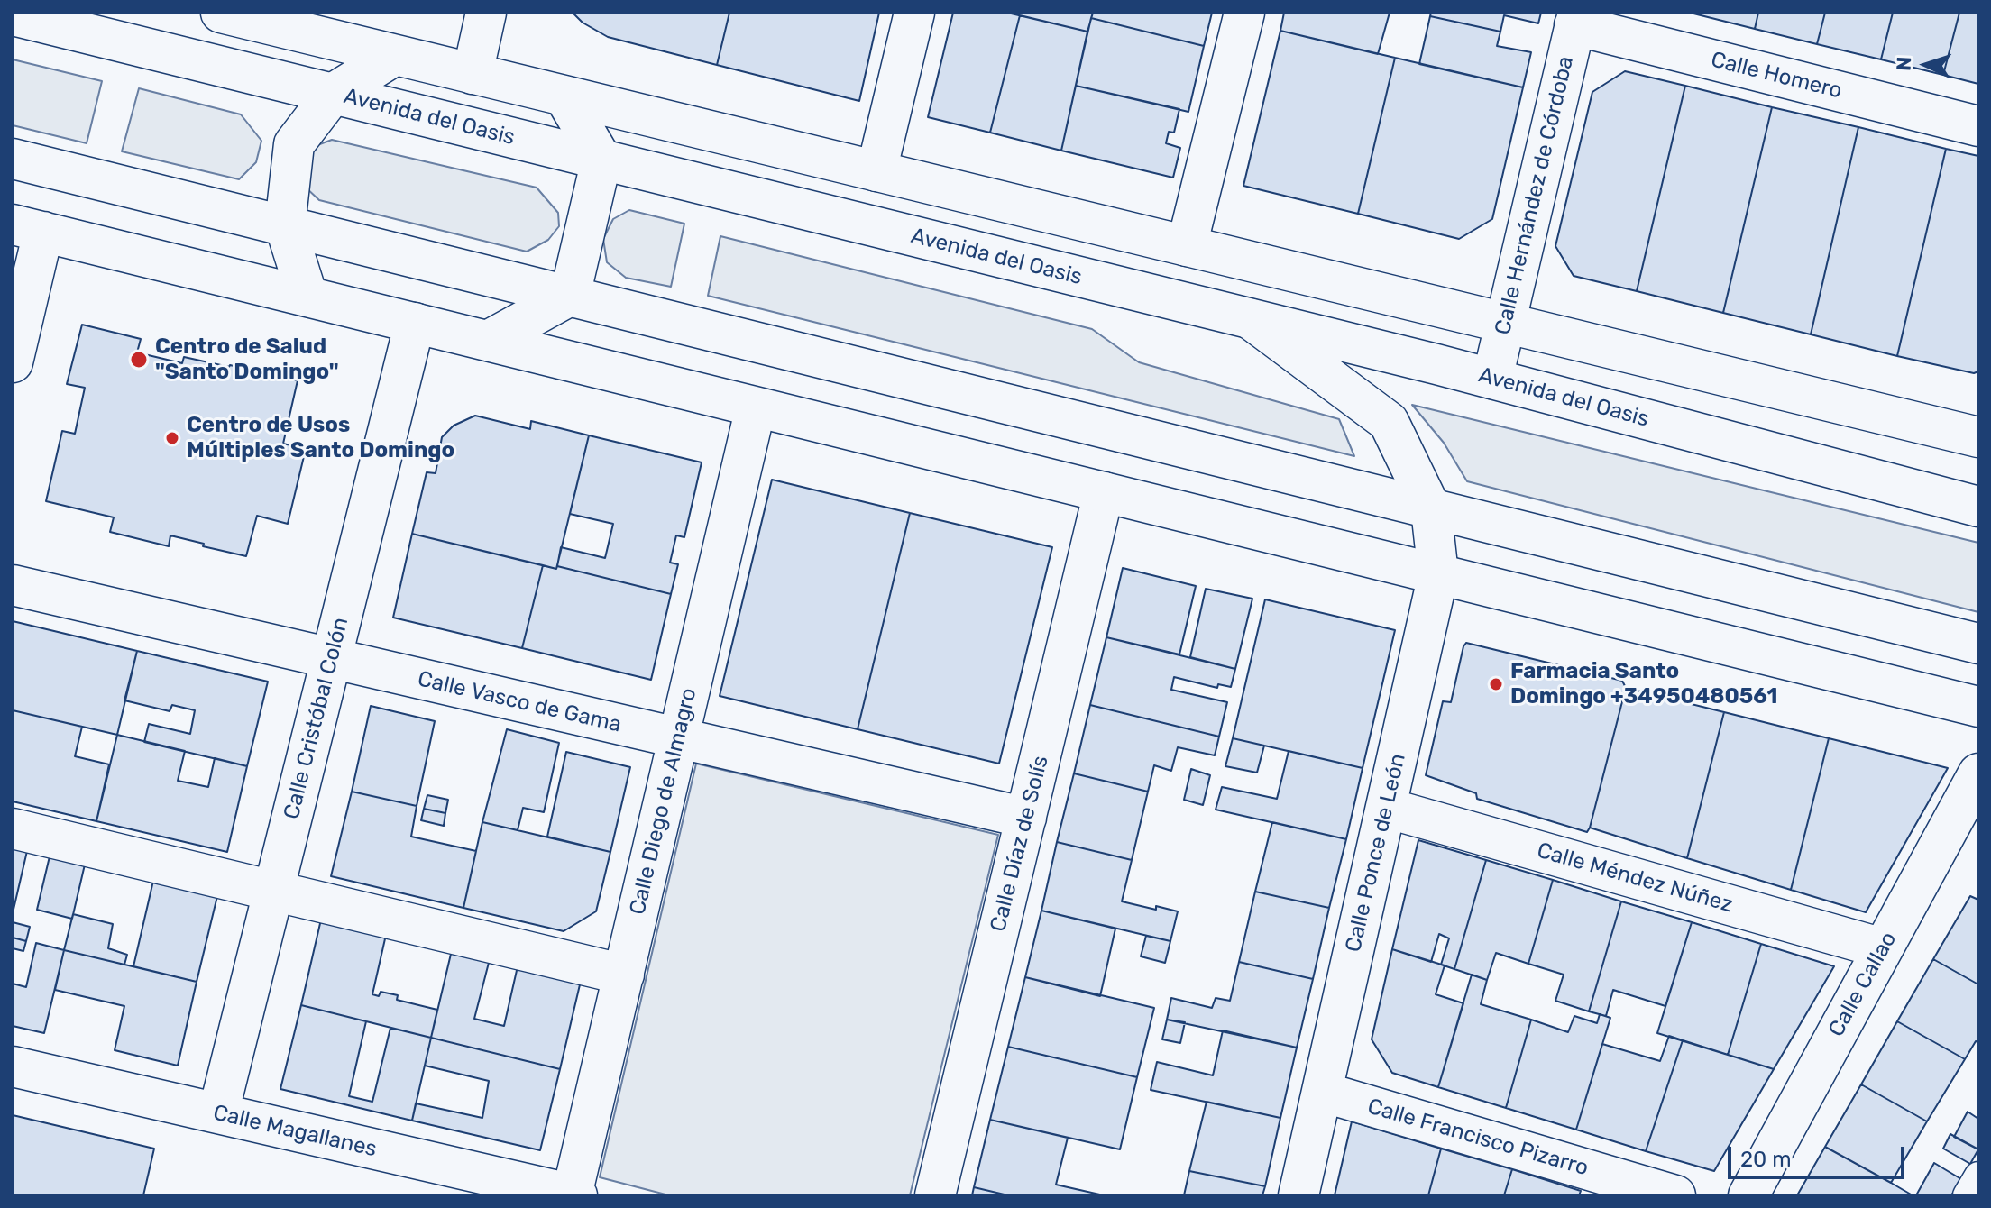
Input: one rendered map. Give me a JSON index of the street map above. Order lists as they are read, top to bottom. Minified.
{"streets":{"street":["Calle Homero","Avenida del Oasis","Calle Hernández de Córdoba","Calle Vasco de Gama","Calle Cristóbal Colón","Calle Diego de Almagro","Calle Díaz de Solís","Calle Ponce de León","Calle Méndez Núñez","Calle Callao","Calle Magallanes","Calle Francisco Pizarro"]},"crossings":[["Calle Homero","Calle Hernández de Córdoba"],["Avenida del Oasis","Calle Hernández de Córdoba"],["Avenida del Oasis","Calle Ponce de León"],["Calle Vasco de Gama","Calle Cristóbal Colón"],["Calle Vasco de Gama","Calle Diego de Almagro"],["Calle Vasco de Gama","Calle Díaz de Solís"],["Calle Cristóbal Colón","Calle Magallanes"],["Calle Diego de Almagro","Calle Magallanes"],["Calle Ponce de León","Calle Méndez Núñez"],["Calle Ponce de León","Calle Francisco Pizarro"],["Calle Méndez Núñez","Calle Callao"]],"places":["Centro de Salud \"Santo Domingo\"","Centro de Usos Múltiples Santo Domingo","Farmacia Santo Domingo +34950480561"],"scale_bar":"20 m","north":"left"}
